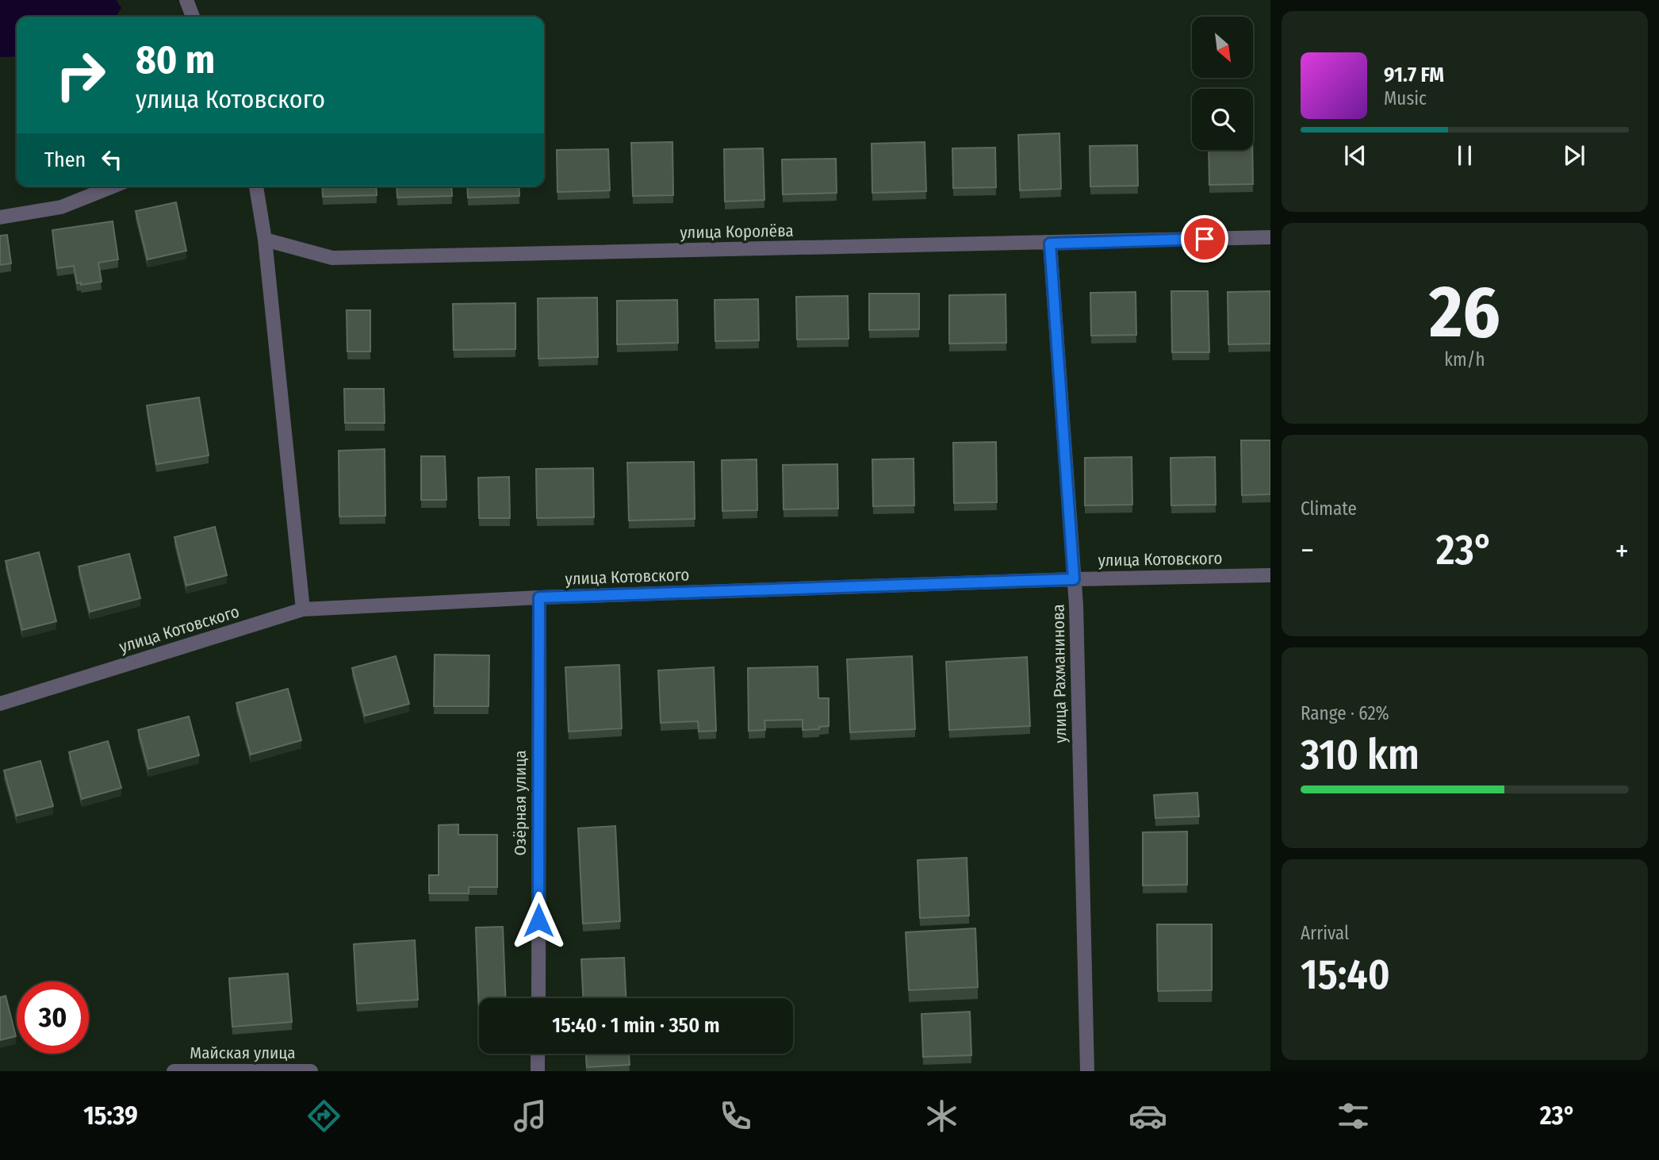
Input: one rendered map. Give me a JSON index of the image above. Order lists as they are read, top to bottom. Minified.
{"streets":{"street":["улица Королёва","улица Котовского","улица Рахманинова","Озёрная улица","Майская улица"]},"crossings":[["улица Королёва","улица Рахманинова"],["улица Котовского","улица Рахманинова"],["улица Котовского","Озёрная улица"]],"north":"bottom right","page":{"turn":["80 m","улица Котовского"],"song":["91.7 FM","Music"],"then":"Then","tile":[["26","km/h"],"Climate",["Range · 62%","310 km"],["Arrival","15:40"]],"heat":["−","23°","+"],"limit":"30","trip":"15:40 · 1 min · 350 m","tabs":["15:39","23°"]}}
